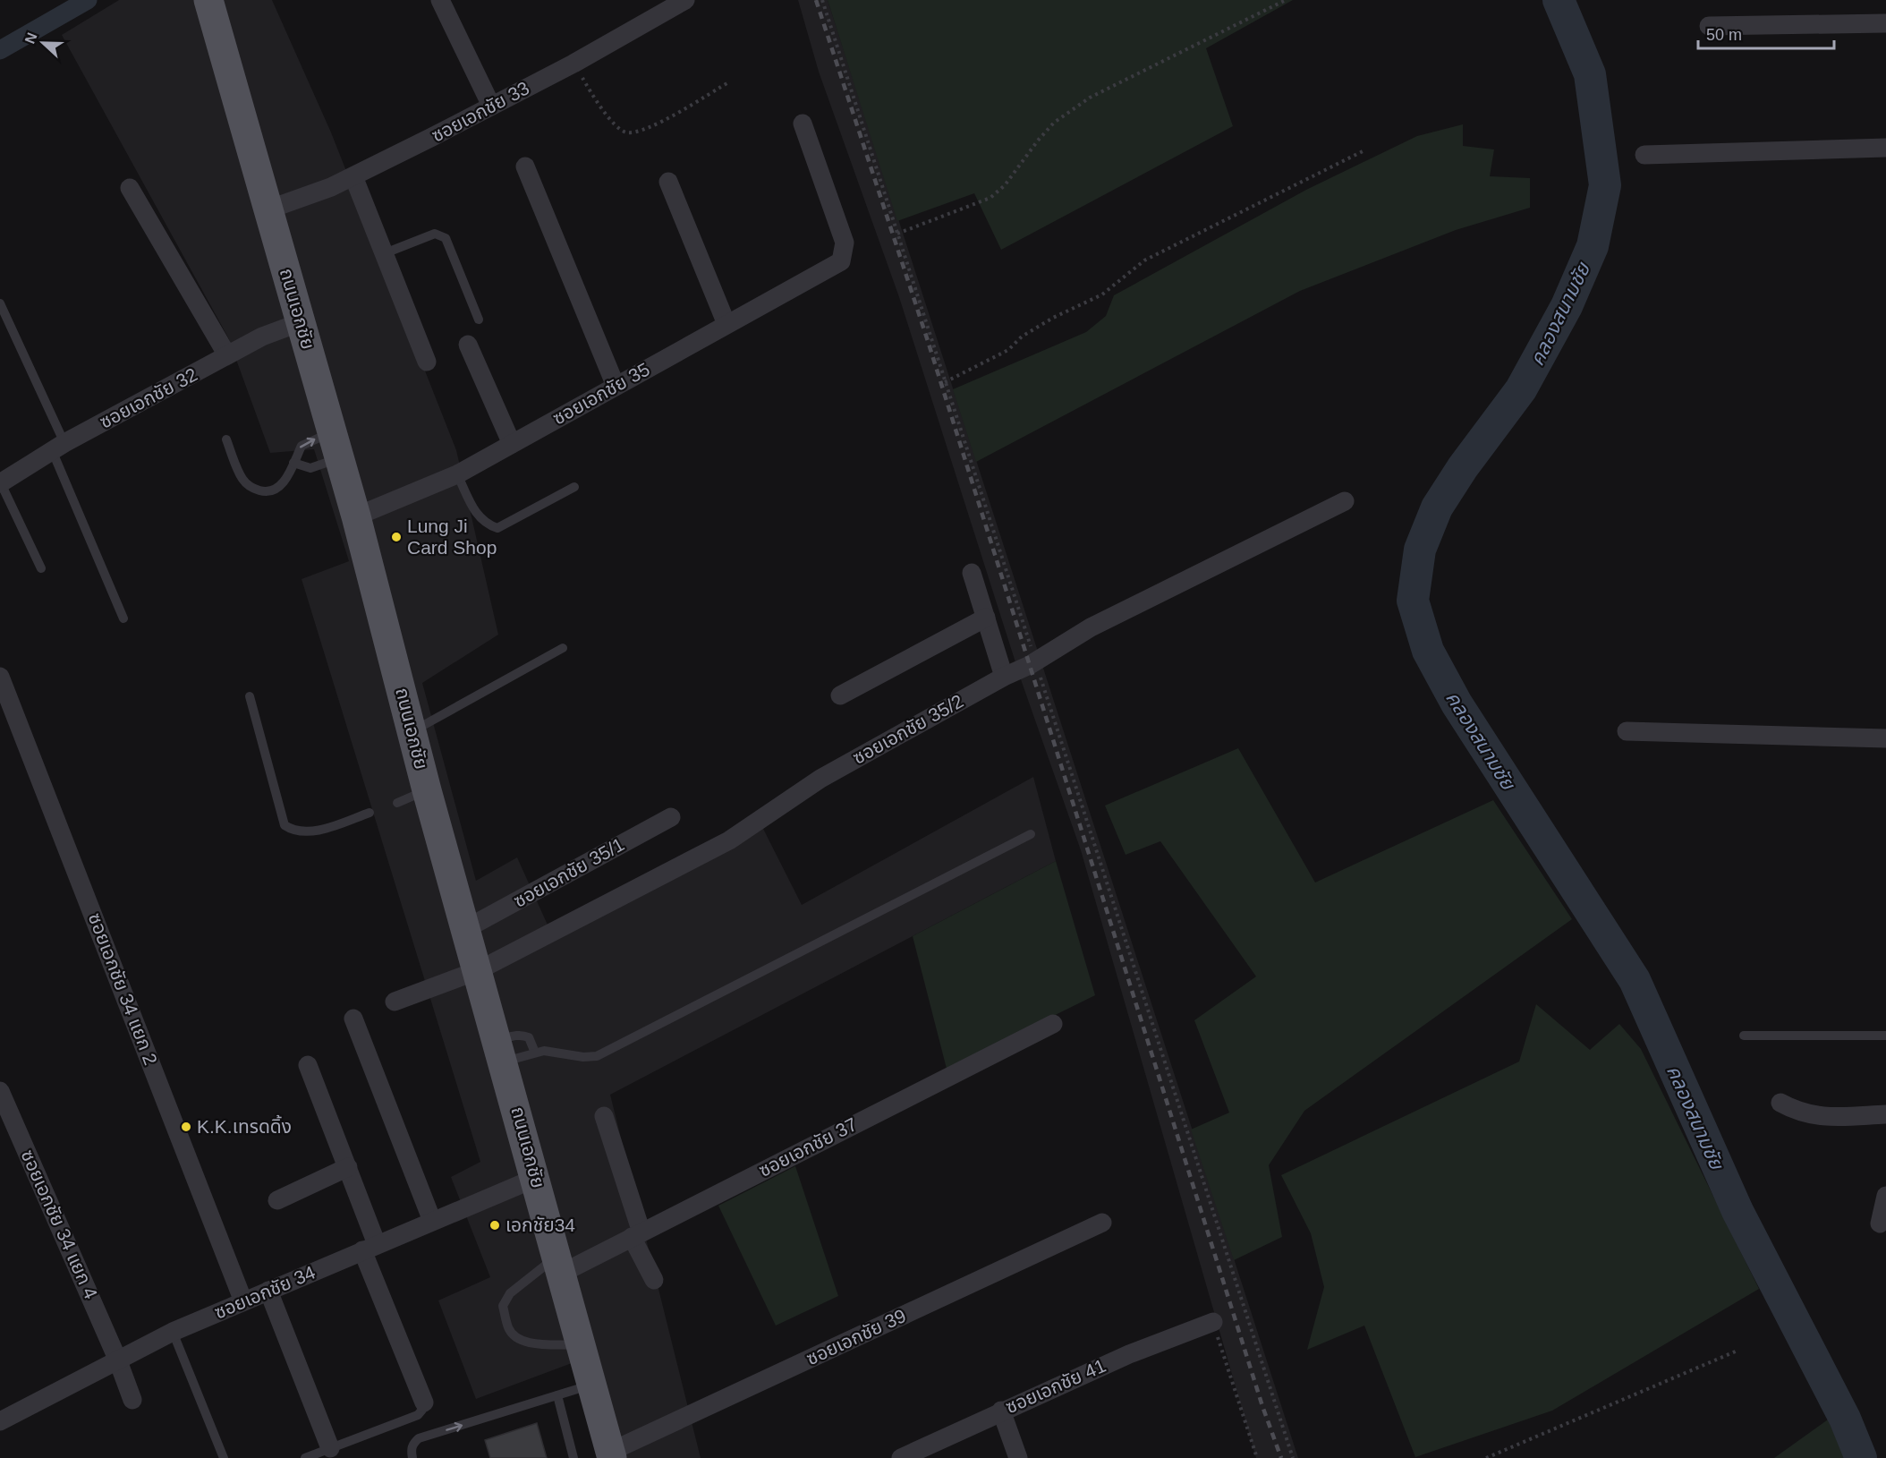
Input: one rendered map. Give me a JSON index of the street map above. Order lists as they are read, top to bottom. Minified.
{"streets":{"main road":["ถนนเอกชัย"],"street":["ซอยเอกชัย 33","ซอยเอกชัย 35","ซอยเอกชัย 32","ซอยเอกชัย 35/2","ซอยเอกชัย 35/1","ซอยเอกชัย 34 แยก 2","ซอยเอกชัย 37","ซอยเอกชัย 34 แยก 4","ซอยเอกชัย 34","ซอยเอกชัย 39","ซอยเอกชัย 41"]},"crossings":[["ซอยเอกชัย 33","ถนนเอกชัย"],["ถนนเอกชัย","ซอยเอกชัย 35"],["ถนนเอกชัย","ซอยเอกชัย 32"],["ถนนเอกชัย","ซอยเอกชัย 35/2"],["ถนนเอกชัย","ซอยเอกชัย 35/1"],["ถนนเอกชัย","ซอยเอกชัย 37"],["ถนนเอกชัย","ซอยเอกชัย 34"],["ถนนเอกชัย","ซอยเอกชัย 39"],["ซอยเอกชัย 34 แยก 2","ซอยเอกชัย 34"],["ซอยเอกชัย 34 แยก 4","ซอยเอกชัย 34"]],"water":["คลองสนามชัย"],"places":["Lung Ji Card Shop","K.K.เทรดดิ้ง","เอกชัย34"],"scale_bar":"50 m","north":"left"}
